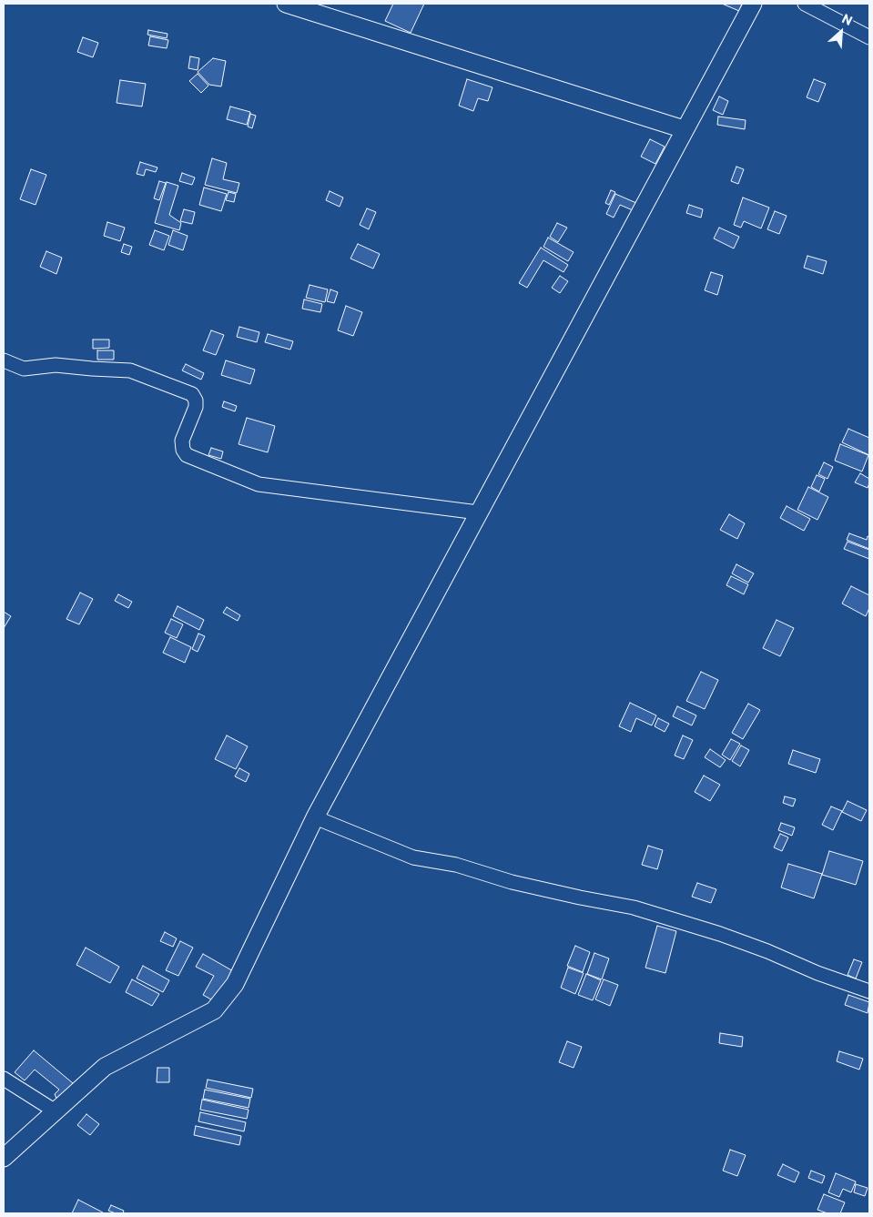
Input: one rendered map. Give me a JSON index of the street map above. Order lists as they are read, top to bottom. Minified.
{"north":"top right"}
